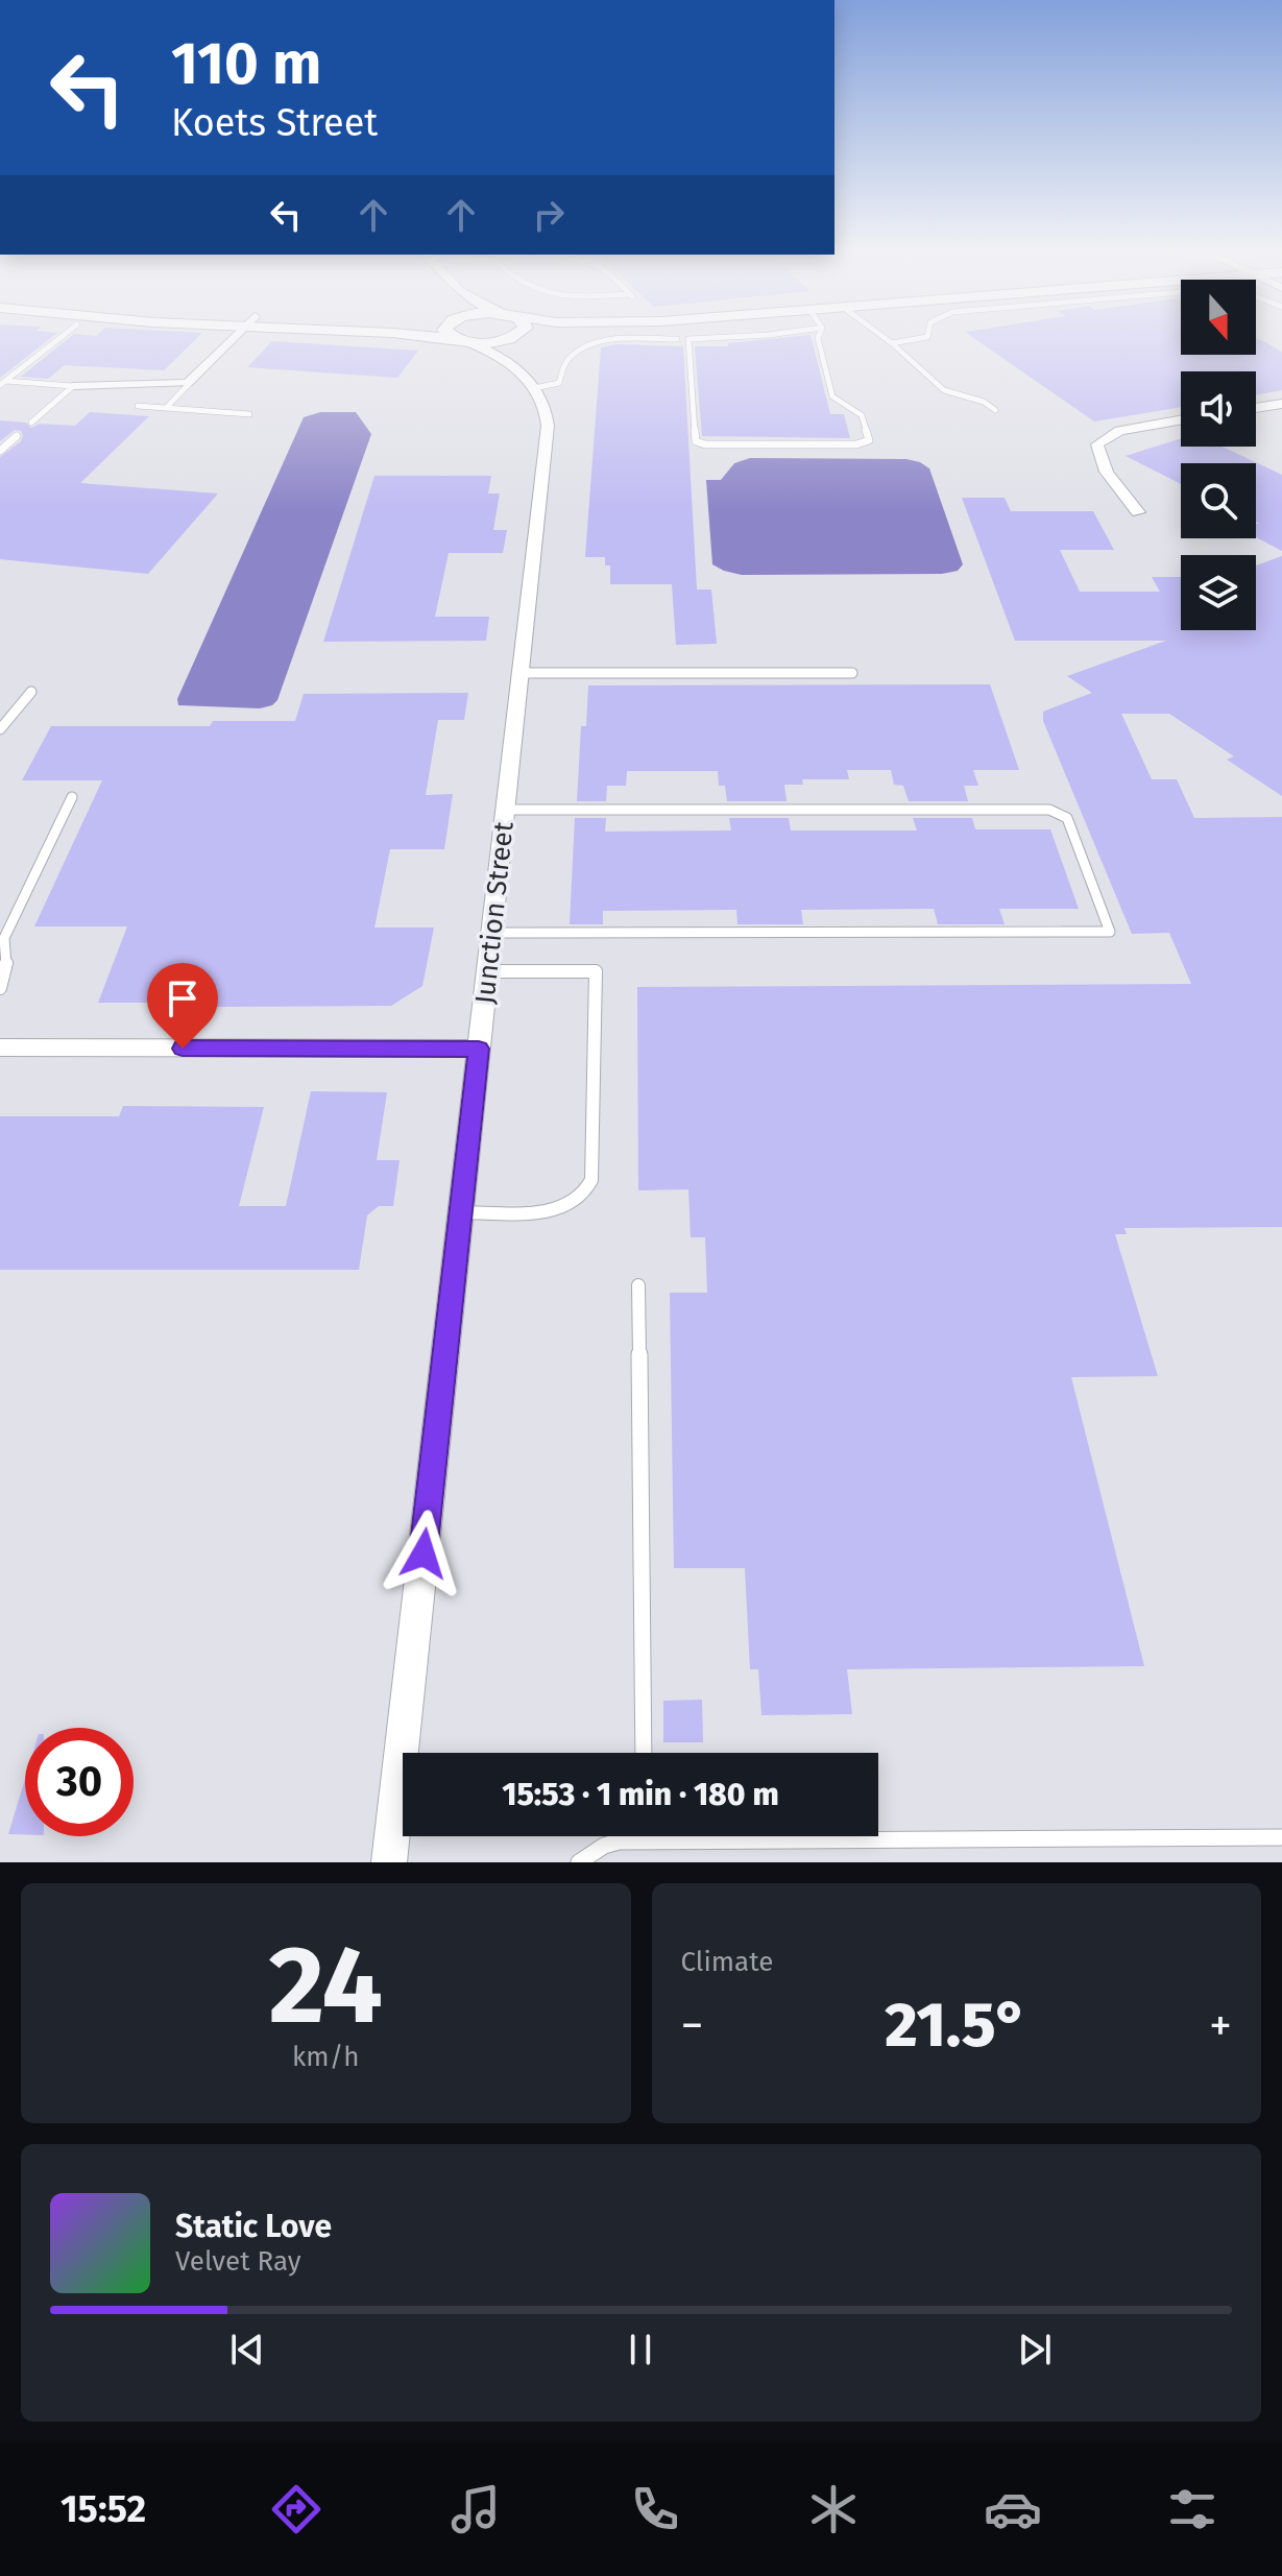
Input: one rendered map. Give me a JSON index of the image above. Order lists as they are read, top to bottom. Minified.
{"streets":{"street":["Junction Street"]},"north":"bottom","page":{"turn":["110 m","Koets Street"],"limit":"30","trip":"15:53 · 1 min · 180 m","tile":[["24","km/h"],"Climate"],"heat":["−","21.5°","+"],"song":["Static Love","Velvet Ray"],"tabs":"15:52"}}
